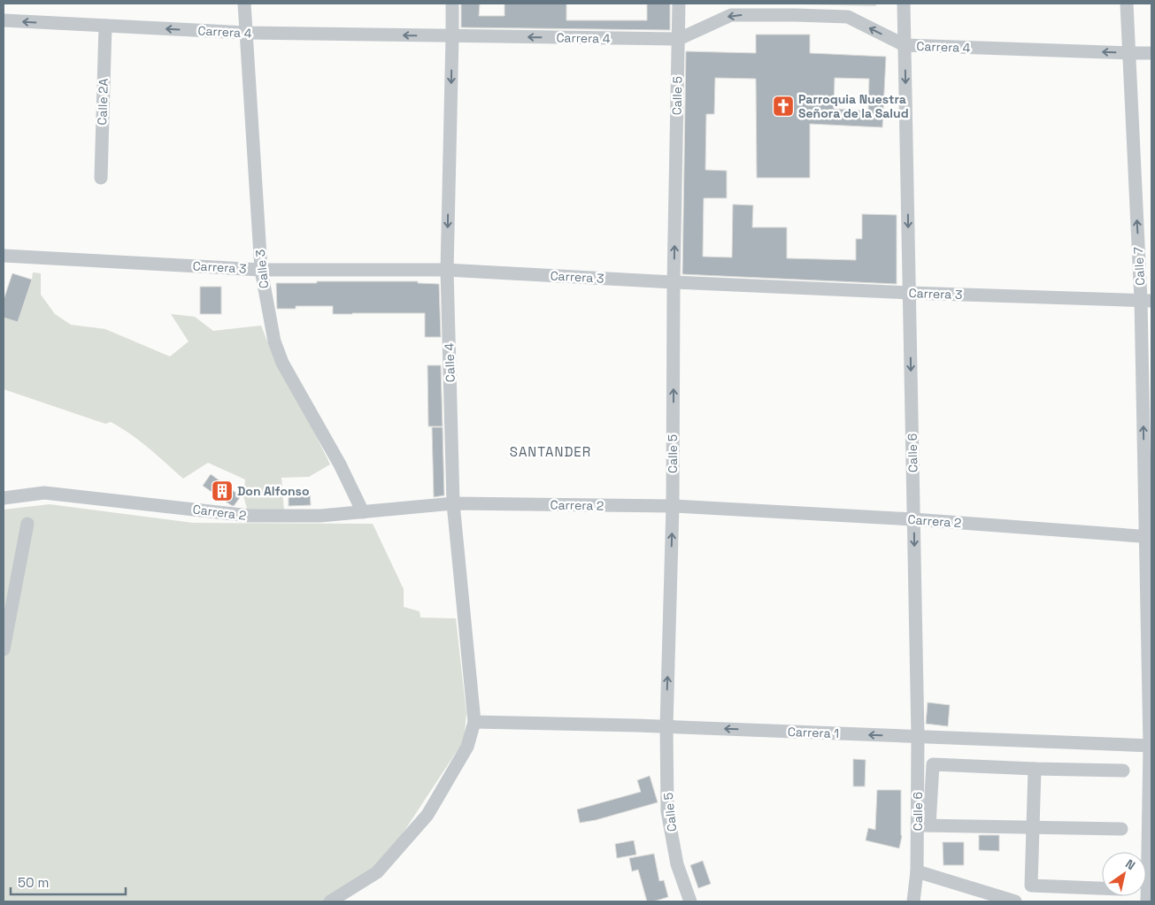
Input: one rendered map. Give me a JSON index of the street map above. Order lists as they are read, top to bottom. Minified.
{"streets":{"street":["Carrera 4","Calle 5","Calle 2A","Calle 7","Carrera 3","Calle 3","Calle 4","Calle 6","Carrera 2","Carrera 1"]},"crossings":[["Carrera 4","Calle 5"],["Carrera 4","Calle 2A"],["Carrera 4","Calle 7"],["Carrera 4","Calle 3"],["Carrera 4","Calle 4"],["Carrera 4","Calle 6"],["Calle 5","Carrera 3"],["Calle 5","Carrera 2"],["Calle 5","Carrera 1"],["Calle 7","Carrera 3"],["Calle 7","Carrera 2"],["Calle 7","Carrera 1"],["Carrera 3","Calle 3"],["Carrera 3","Calle 4"],["Carrera 3","Calle 6"],["Calle 3","Carrera 2"],["Calle 4","Carrera 2"],["Calle 4","Carrera 1"],["Calle 6","Carrera 2"],["Calle 6","Carrera 1"]],"one_way":["Carrera 4","Calle 5","Calle 7","Calle 6","Carrera 1"],"districts":["SANTANDER"],"places":{"church":["Parroquia Nuestra Señora de la Salud"],"building":["Don Alfonso"]},"scale_bar":"50 m","north":"top right"}
